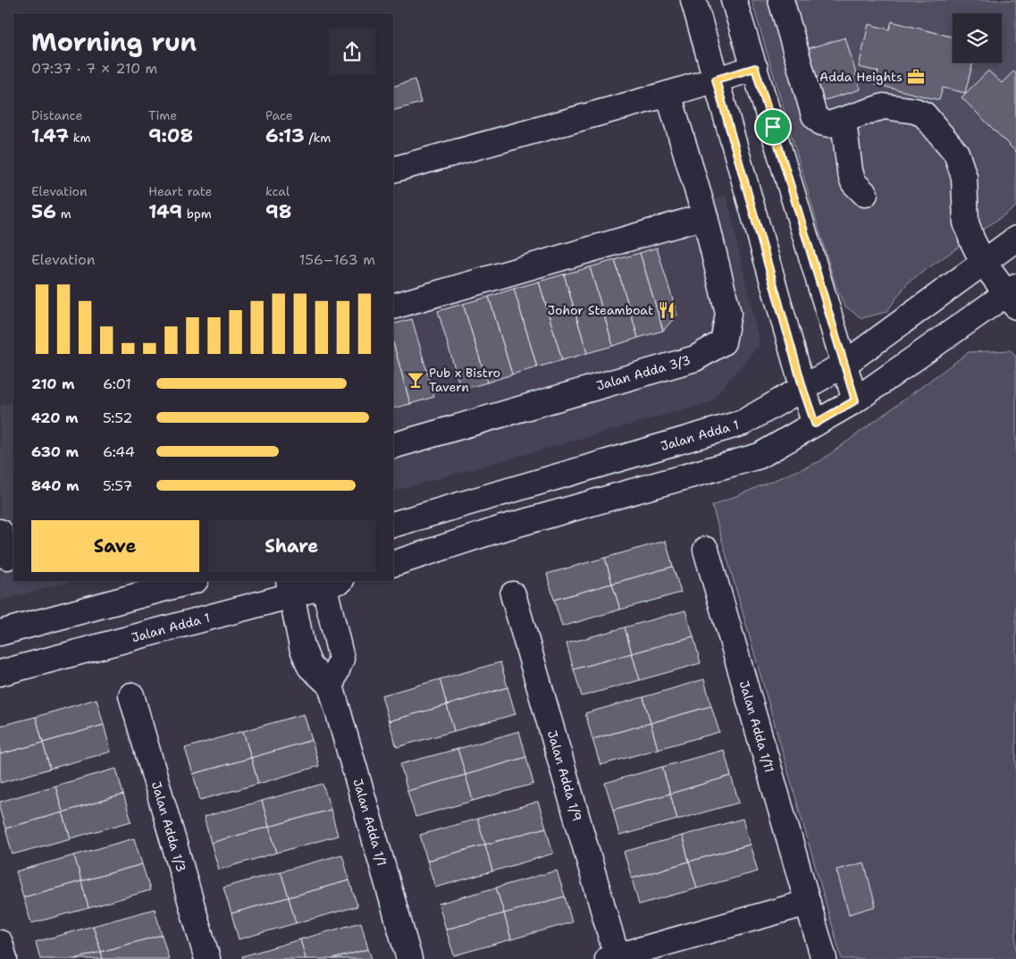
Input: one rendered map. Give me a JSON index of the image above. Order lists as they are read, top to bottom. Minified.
{"streets":{"street":["Jalan Adda 3/3","Jalan Adda 1","Jalan Adda 1/11","Jalan Adda 1/9","Jalan Adda 1/1","Jalan Adda 1/3"]},"places":{"office":["Adda Heights"],"restaurant":["Johor Steamboat"],"bar":["Pub x Bistro Tavern"]},"page":{"heading":["Morning run","07:37 · 7 × 210 m"],"stats":[["Distance","1.47 km"],["Time","9:08"],["Pace","6:13 /km"],["Elevation","56 m"],["Heart rate","149 bpm"],["kcal","98"]],"chart":["Elevation","156–163 m"],"list":[{"name":"210 m","note":"6:01"},{"name":"420 m","note":"5:52"},{"name":"630 m","note":"6:44"},{"name":"840 m","note":"5:57"}],"buttons":["Save","Share"]}}
